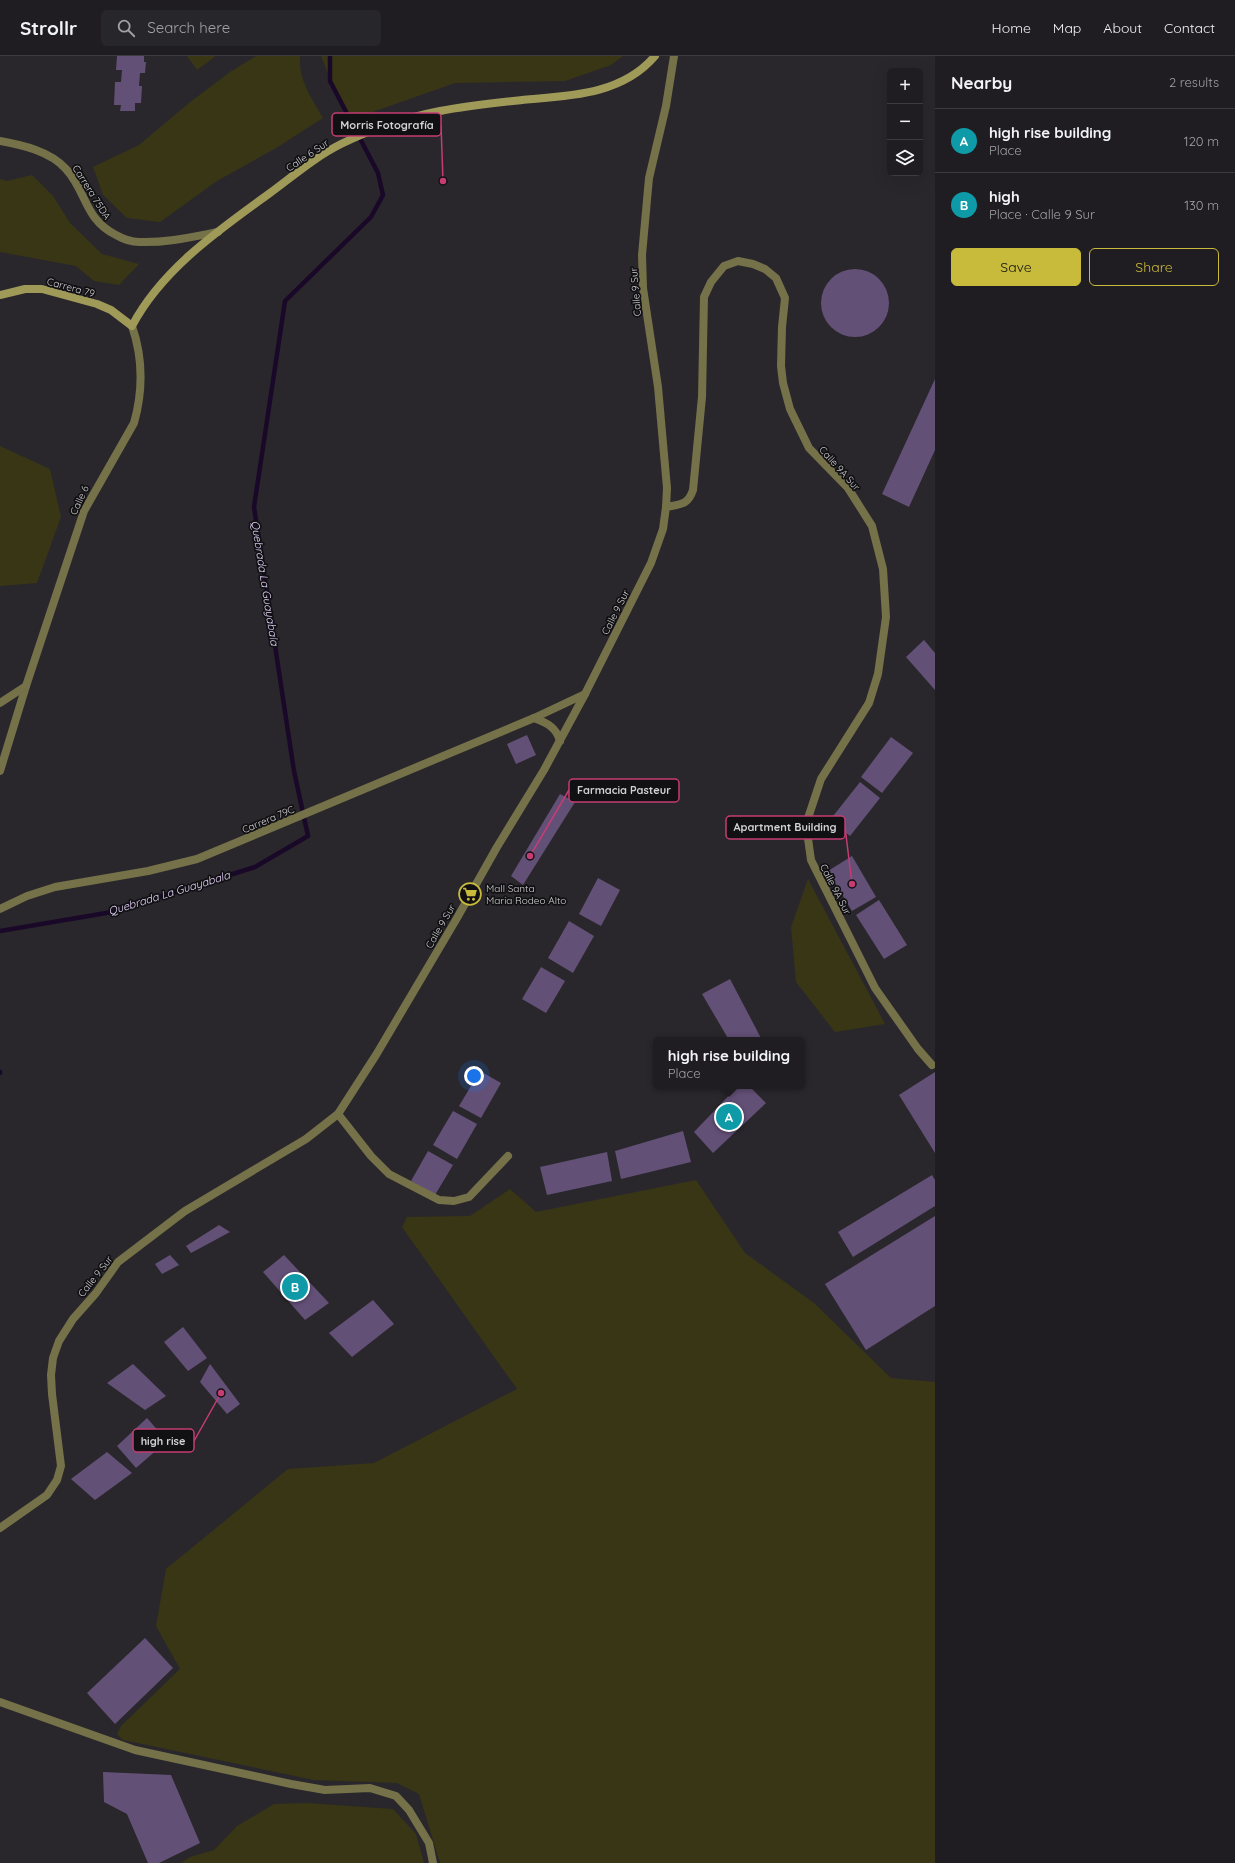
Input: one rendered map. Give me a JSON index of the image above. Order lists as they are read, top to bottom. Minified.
{"streets":{"main road":["Calle 6 Sur","Carrera 79"],"street":["Carrera 75DA","Calle 9 Sur","Calle 9A Sur","Calle 6","Carrera 79C"]},"crossings":[["Calle 6 Sur","Carrera 75DA"],["Calle 6 Sur","Carrera 79"],["Calle 6 Sur","Calle 6"],["Carrera 79","Calle 6"],["Calle 9 Sur","Calle 9A Sur"],["Calle 9 Sur","Carrera 79C"]],"water":["Quebrada La Guayabala"],"places":{"other":["Morris Fotografía","Farmacia Pasteur","Apartment Building","high rise"],"supermarket":["Mall Santa Maria Rodeo Alto"]},"page":{"header":"Strollr","search":"Search here","nav":["Home","Map","About","Contact"],"heading":["Nearby","2 results"],"map_buttons":["+","−"],"list":[{"mark":"A","name":"high rise building","note":"Place","value":"120 m"},{"mark":"B","name":"high","note":"Place · Calle 9 Sur","value":"130 m"}],"buttons":["Save","Share"],"popup":["high rise building","Place"],"pins":["A","B"]}}
